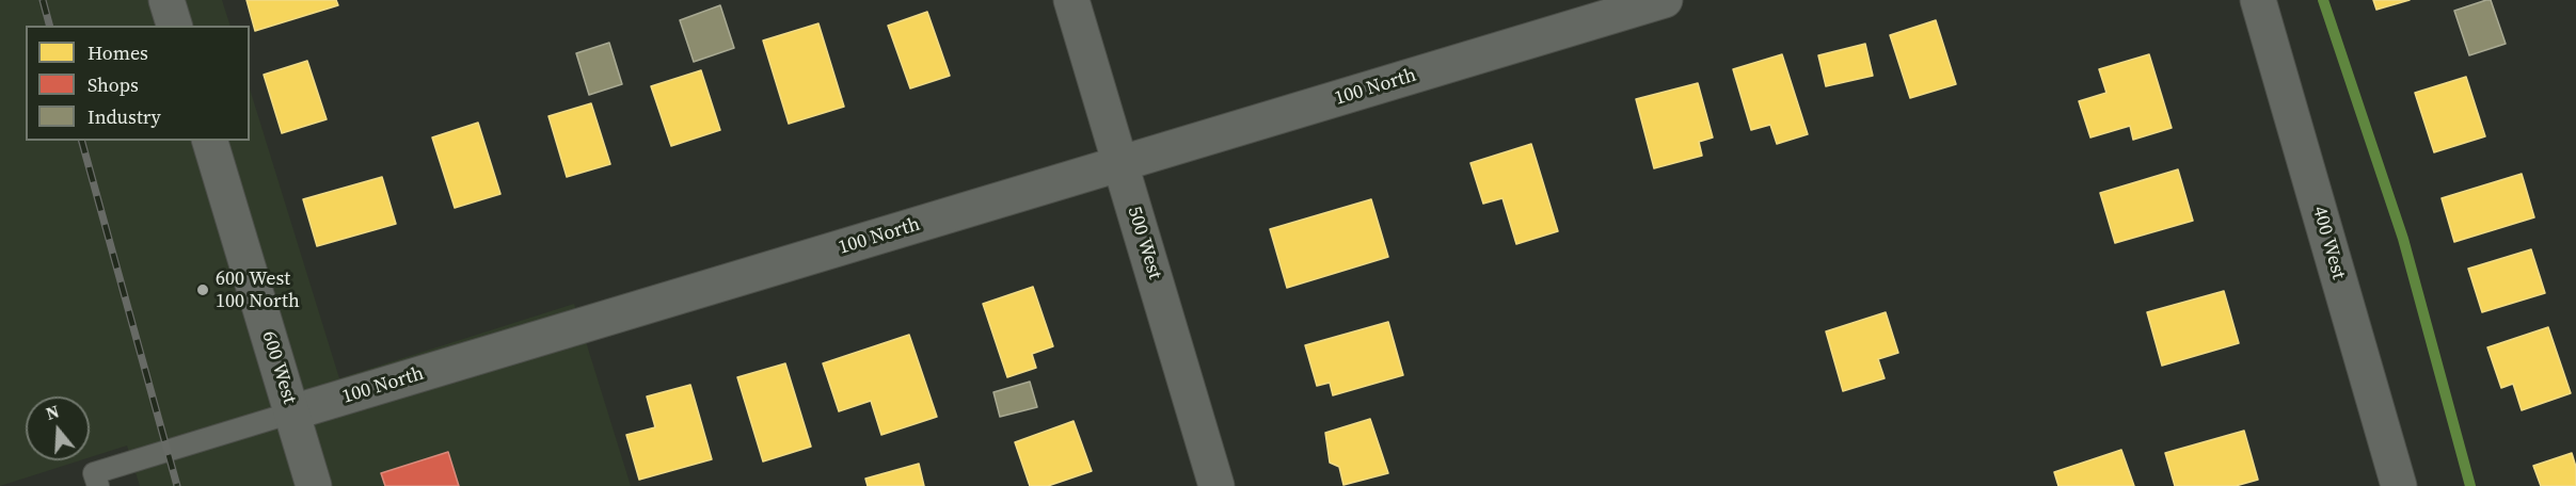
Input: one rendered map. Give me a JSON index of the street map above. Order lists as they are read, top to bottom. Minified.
{"streets":{"street":["100 North","500 West","400 West","600 West"]},"crossings":[["100 North","500 West"],["100 North","600 West"]],"places":["600 West 100 North"],"legend":["Homes","Shops","Industry"],"north":"top"}
